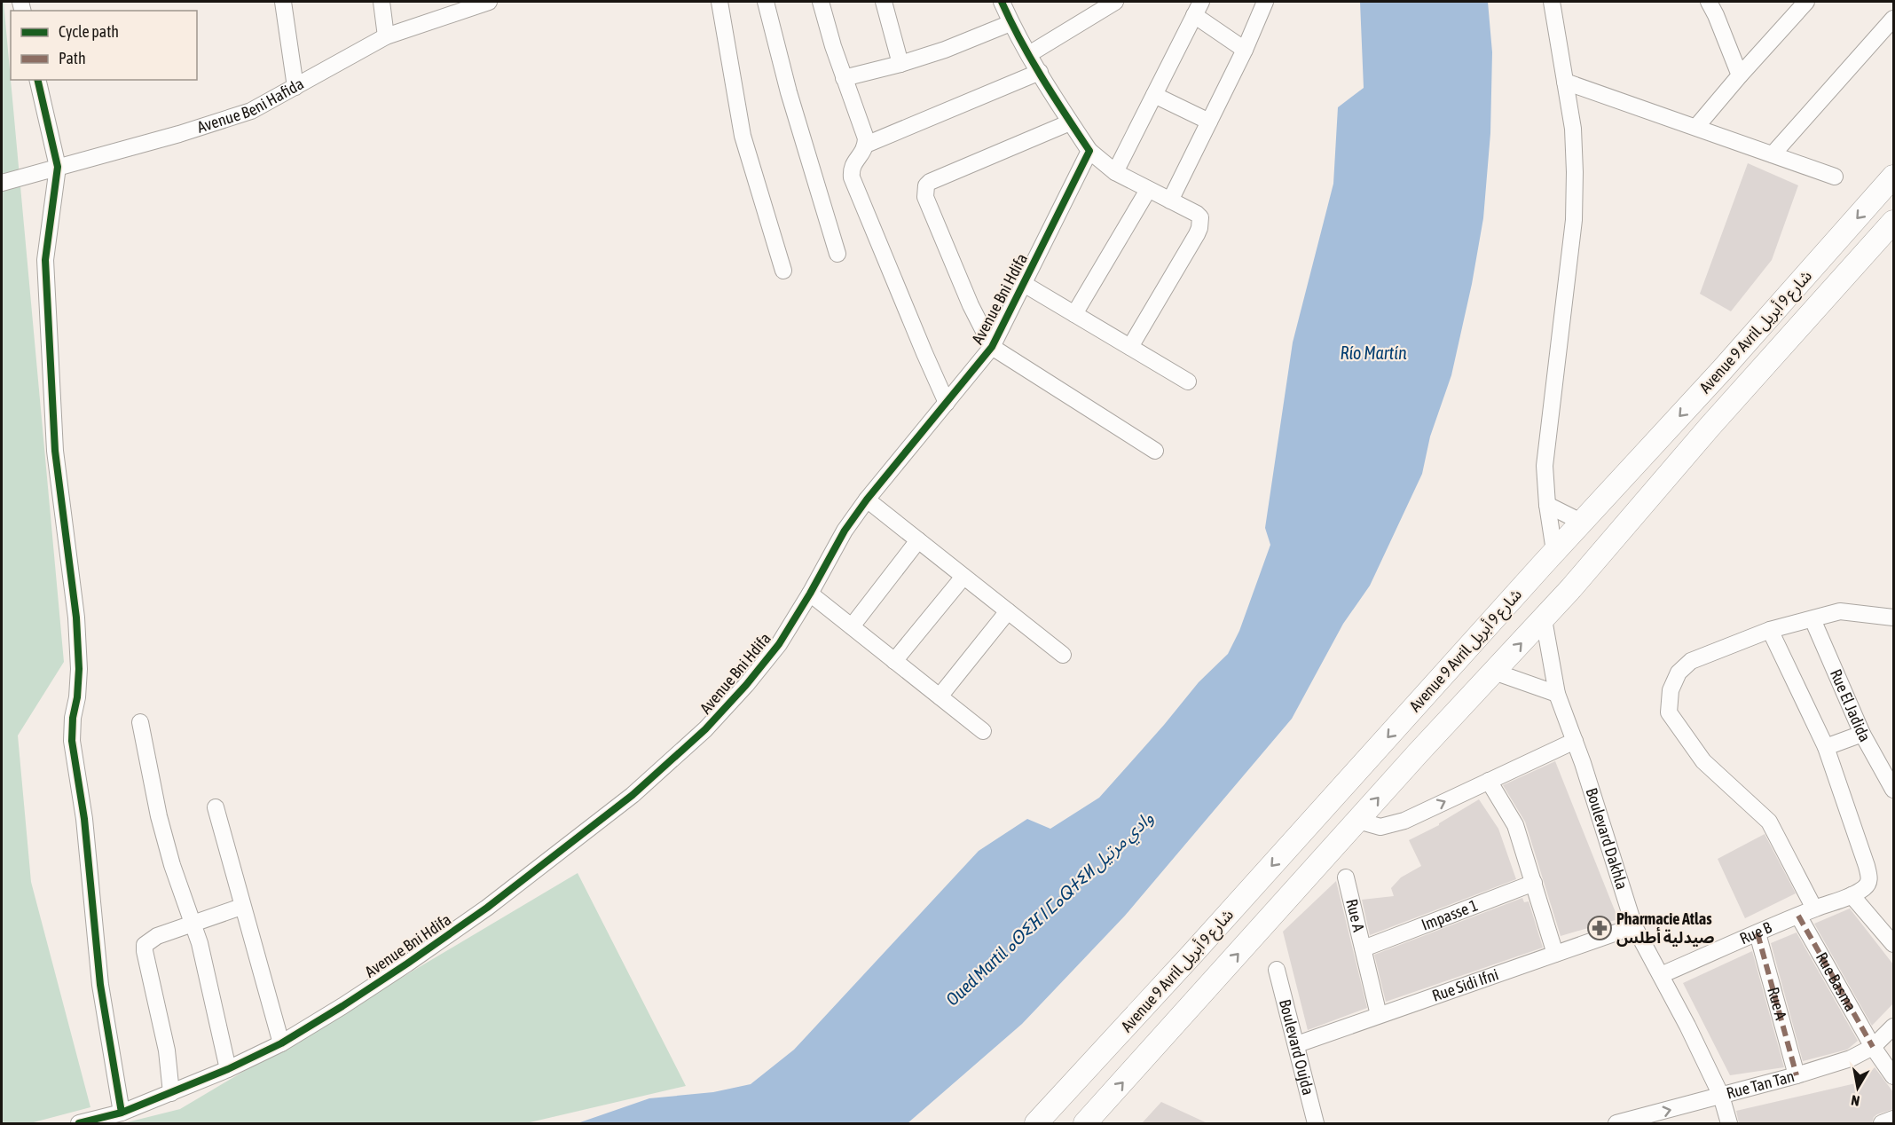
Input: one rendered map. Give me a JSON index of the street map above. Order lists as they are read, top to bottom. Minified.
{"streets":{"highway":["Avenue 9 Avril شارع 9 أبريل"],"street":["Avenue Beni Hafida","Avenue Bni Hdifa","Rue El Jadida","Boulevard Dakhla","Rue A","Impasse 1","Rue B","Rue Basma","Rue Sidi Ifni","Boulevard Oujda","Rue Tan Tan"]},"crossings":[["Avenue 9 Avril شارع 9 أبريل","Boulevard Dakhla"],["Boulevard Dakhla","Rue B"],["Boulevard Dakhla","Rue Sidi Ifni"],["Boulevard Dakhla","Rue Tan Tan"],["Rue A","Impasse 1"],["Rue A","Rue B"],["Rue A","Rue Sidi Ifni"],["Rue A","Rue Tan Tan"],["Rue B","Rue Basma"],["Rue Basma","Rue Tan Tan"],["Rue Sidi Ifni","Boulevard Oujda"]],"one_way":["Rue Tan Tan"],"water":["Río Martín","Oued Martil ⴰⵙⵉⴼ ⵏ ⵎⴰⵕⵜⵉⵍ وادي مرتيل"],"places":{"pharmacy":["Pharmacie Atlas صيدلية أطلس"]},"legend":["Cycle path","Path"],"north":"bottom"}
